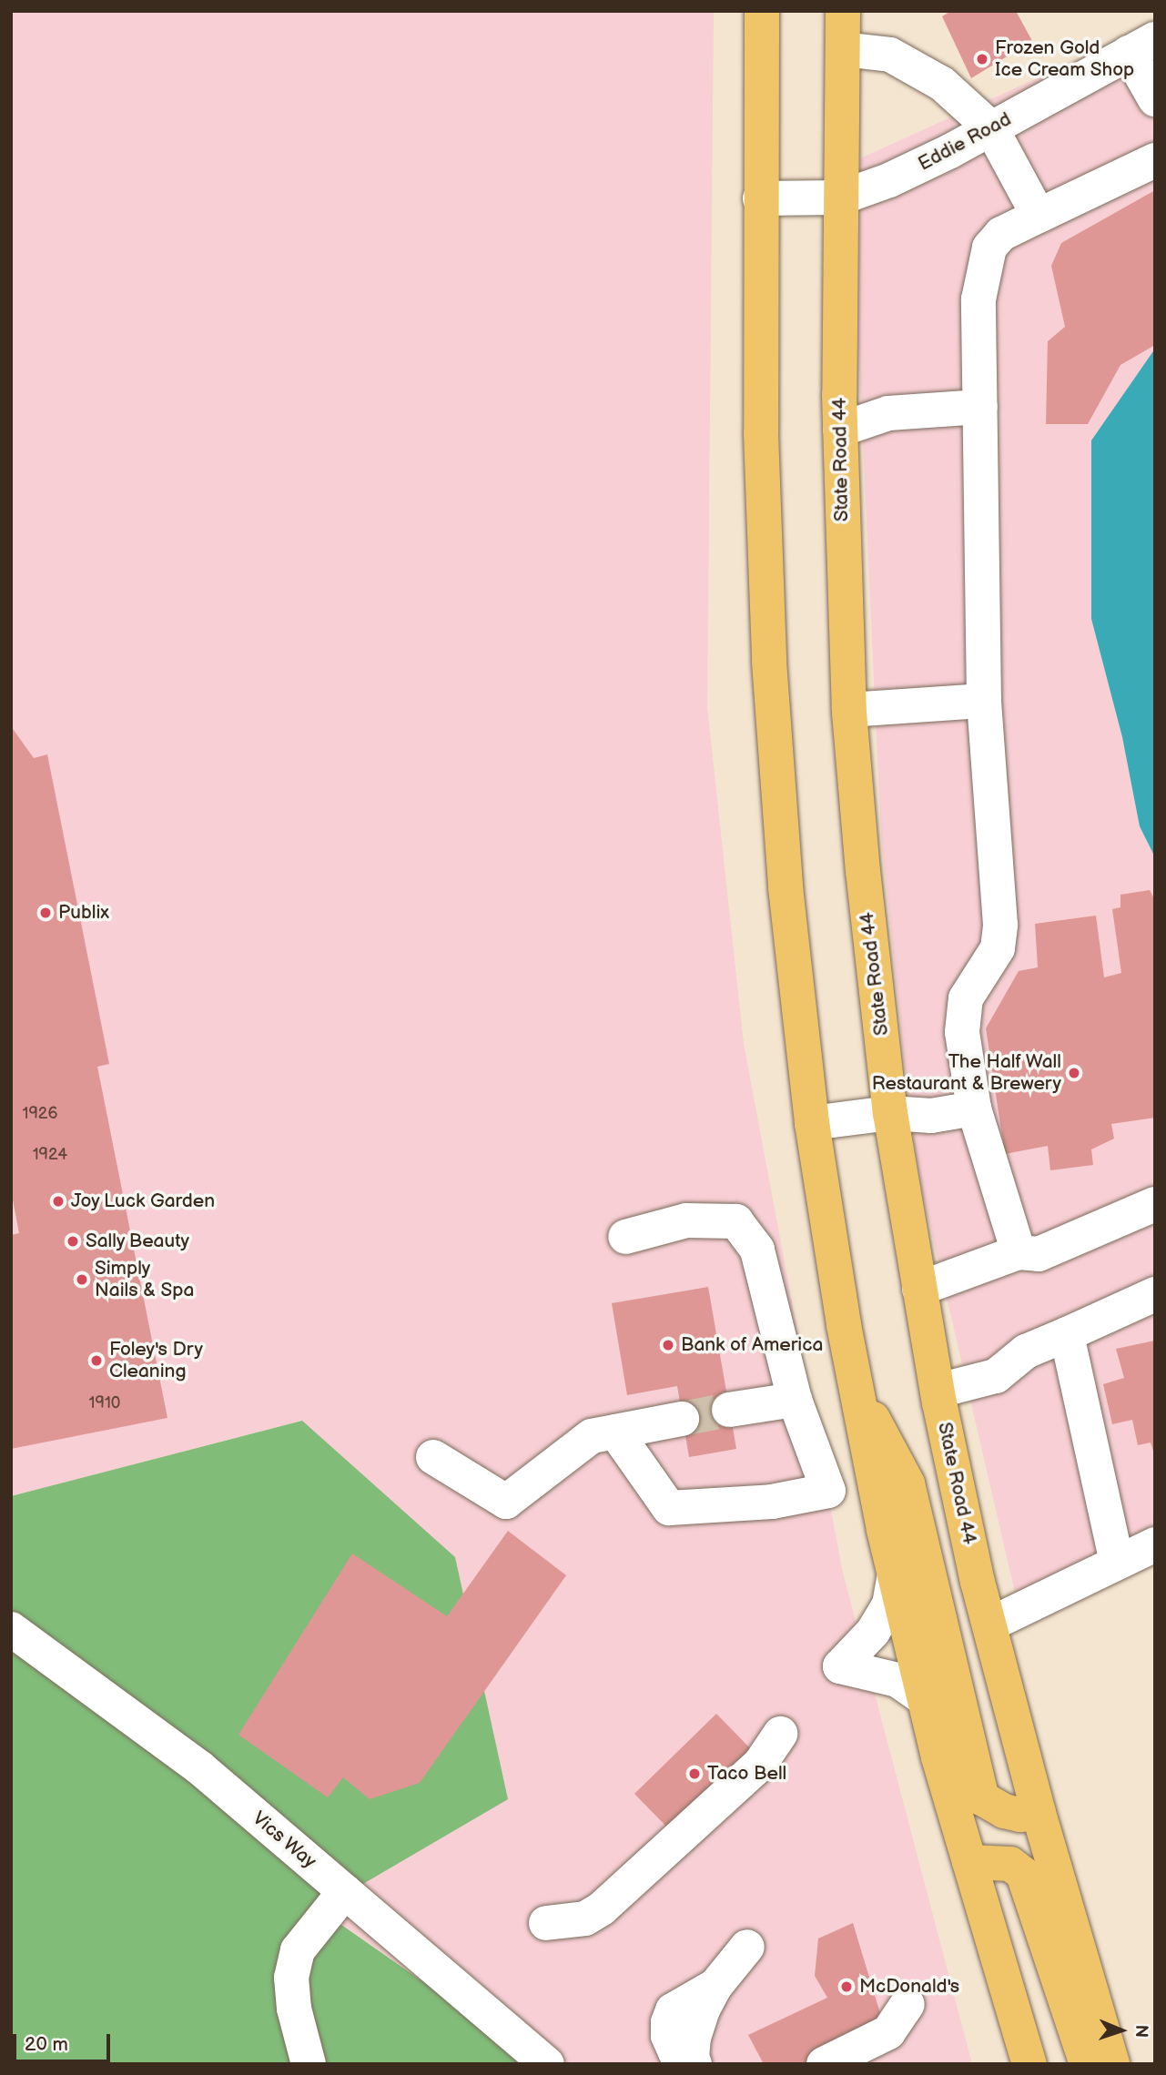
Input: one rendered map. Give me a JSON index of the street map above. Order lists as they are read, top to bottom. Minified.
{"streets":{"main road":["State Road 44"],"street":["Eddie Road","Vics Way"]},"crossings":[["Eddie Road","State Road 44"]],"places":["Frozen Gold Ice Cream Shop","Publix","The Half Wall Restaurant & Brewery","Joy Luck Garden","Sally Beauty","Simply Nails & Spa","Bank of America","Foley's Dry Cleaning","Taco Bell","McDonald's"],"house_numbers":["1926","1924","1910"],"scale_bar":"20 m","north":"right"}
